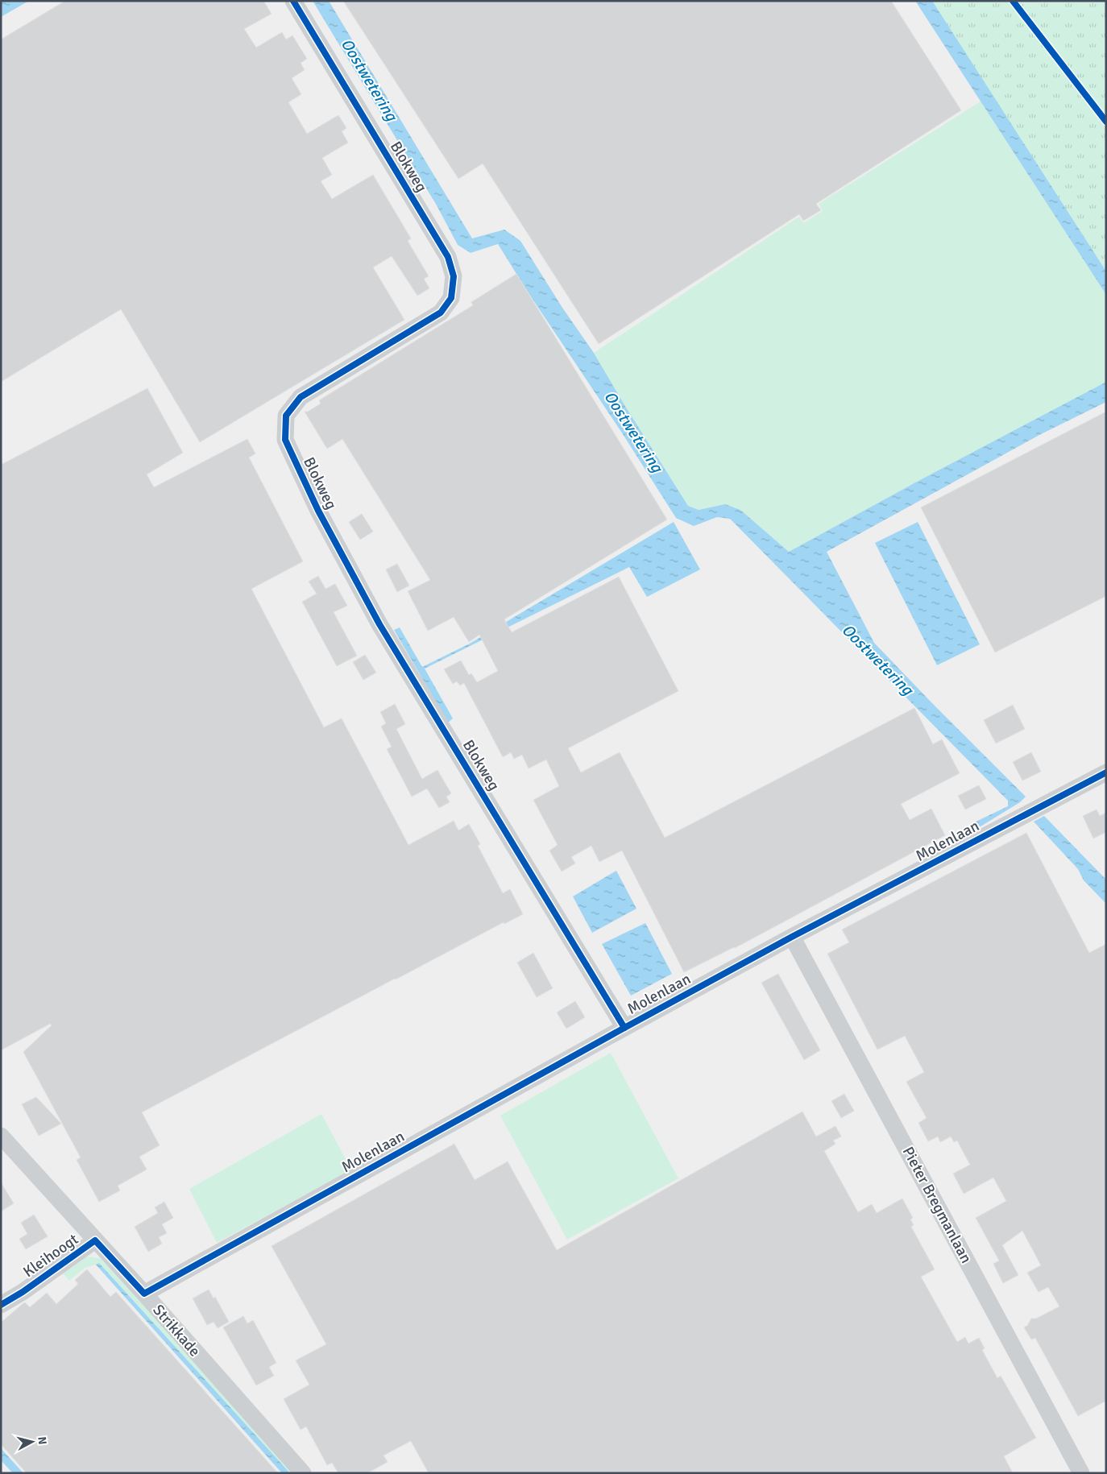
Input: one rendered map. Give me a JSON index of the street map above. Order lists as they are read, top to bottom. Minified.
{"streets":{"street":["Blokweg","Molenlaan","Pieter Bregmanlaan","Kleihoogt","Strikkade"]},"crossings":[["Blokweg","Molenlaan"],["Molenlaan","Pieter Bregmanlaan"],["Molenlaan","Strikkade"],["Kleihoogt","Strikkade"]],"water":["Oostwetering"],"north":"right"}
